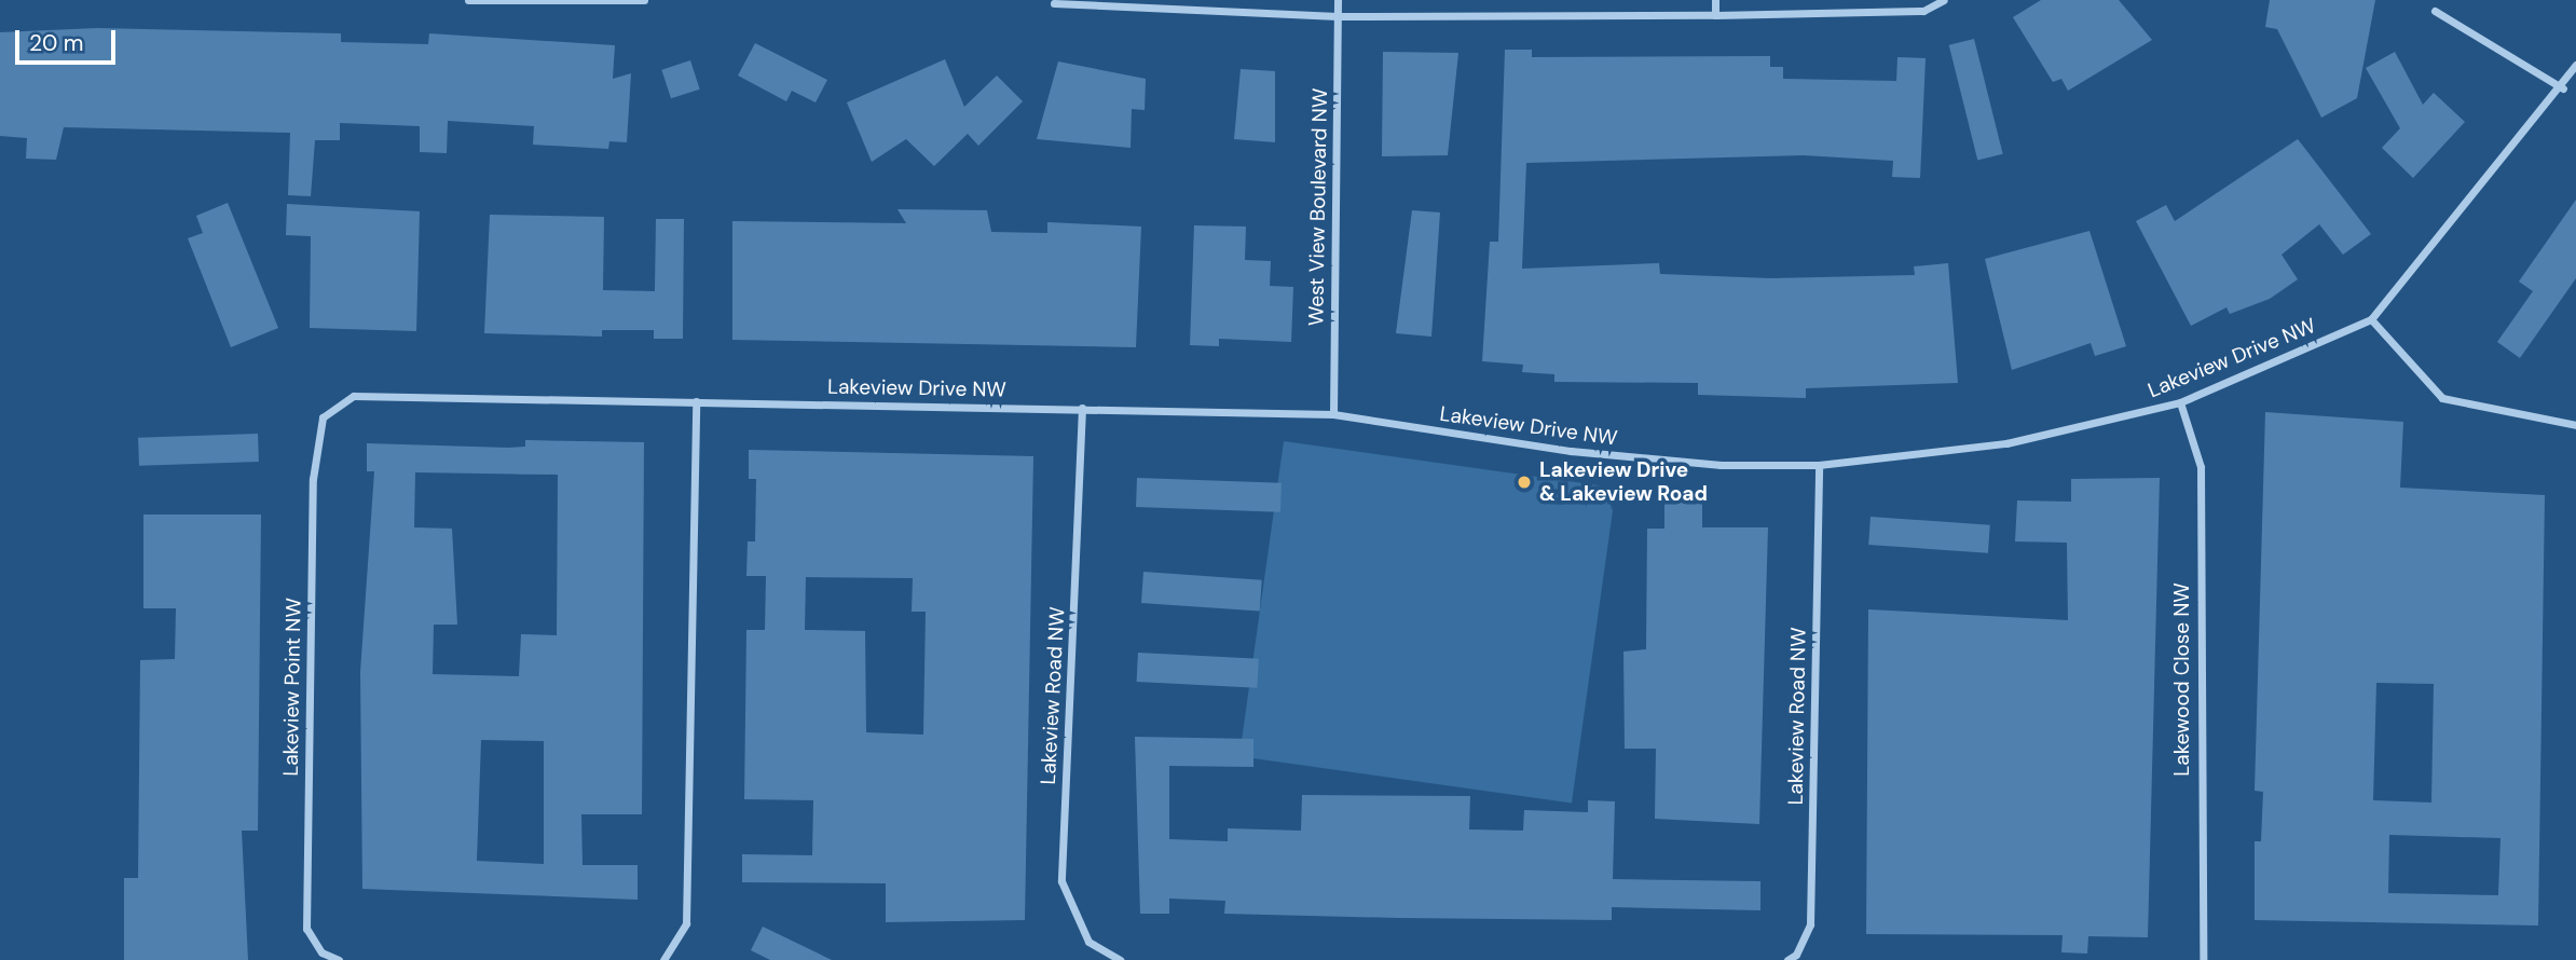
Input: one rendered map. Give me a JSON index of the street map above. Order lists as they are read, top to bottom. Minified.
{"streets":{"street":["West View Boulevard NW","Lakeview Drive NW","Lakewood Close NW","Lakeview Point NW","Lakeview Road NW"]},"crossings":[["West View Boulevard NW","Lakeview Drive NW"],["Lakeview Drive NW","Lakewood Close NW"],["Lakeview Drive NW","Lakeview Point NW"],["Lakeview Drive NW","Lakeview Road NW"]],"places":["Lakeview Drive & Lakeview Road"],"scale_bar":"20 m"}
